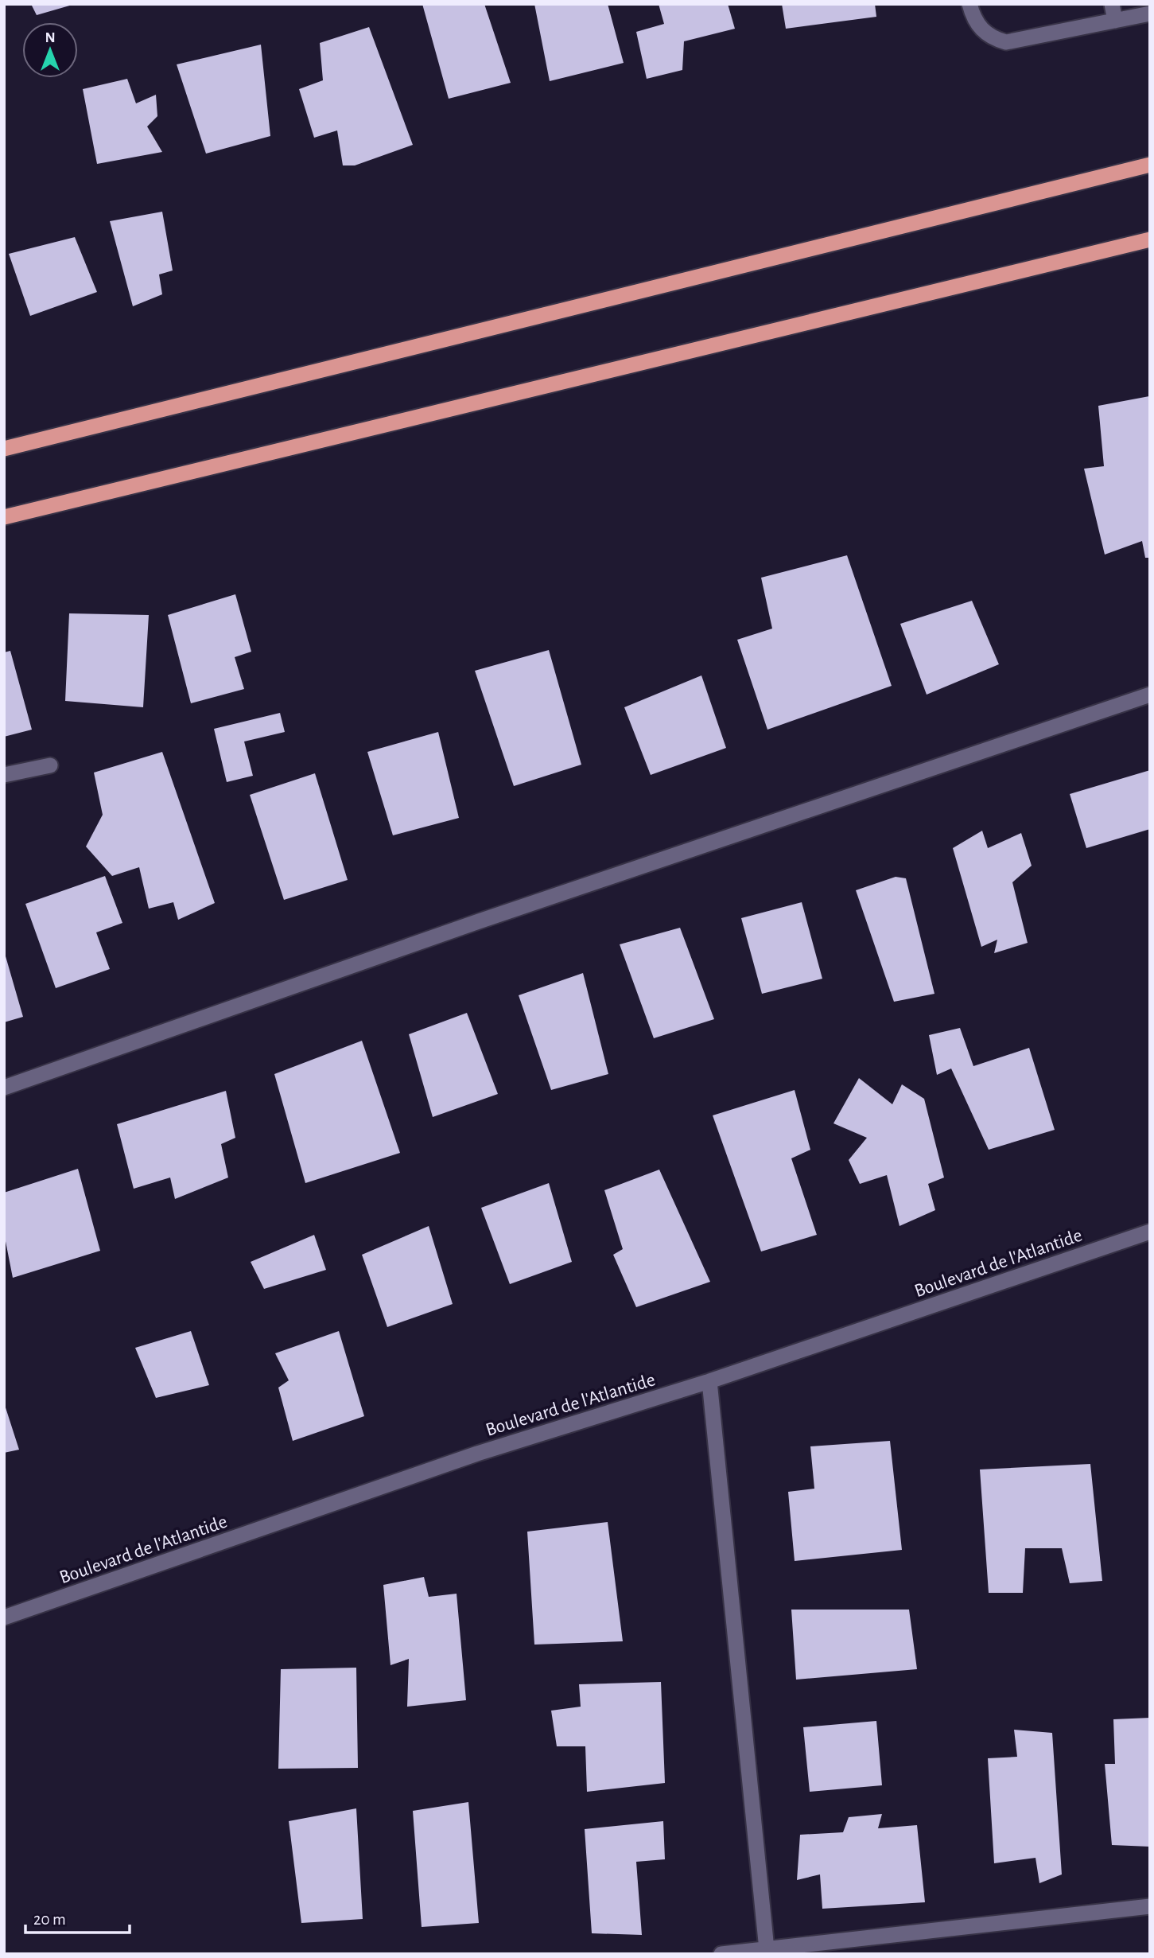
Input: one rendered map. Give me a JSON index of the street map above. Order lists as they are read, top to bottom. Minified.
{"streets":{"street":["Boulevard de l'Atlantide"]},"scale_bar":"20 m","north":"top"}
